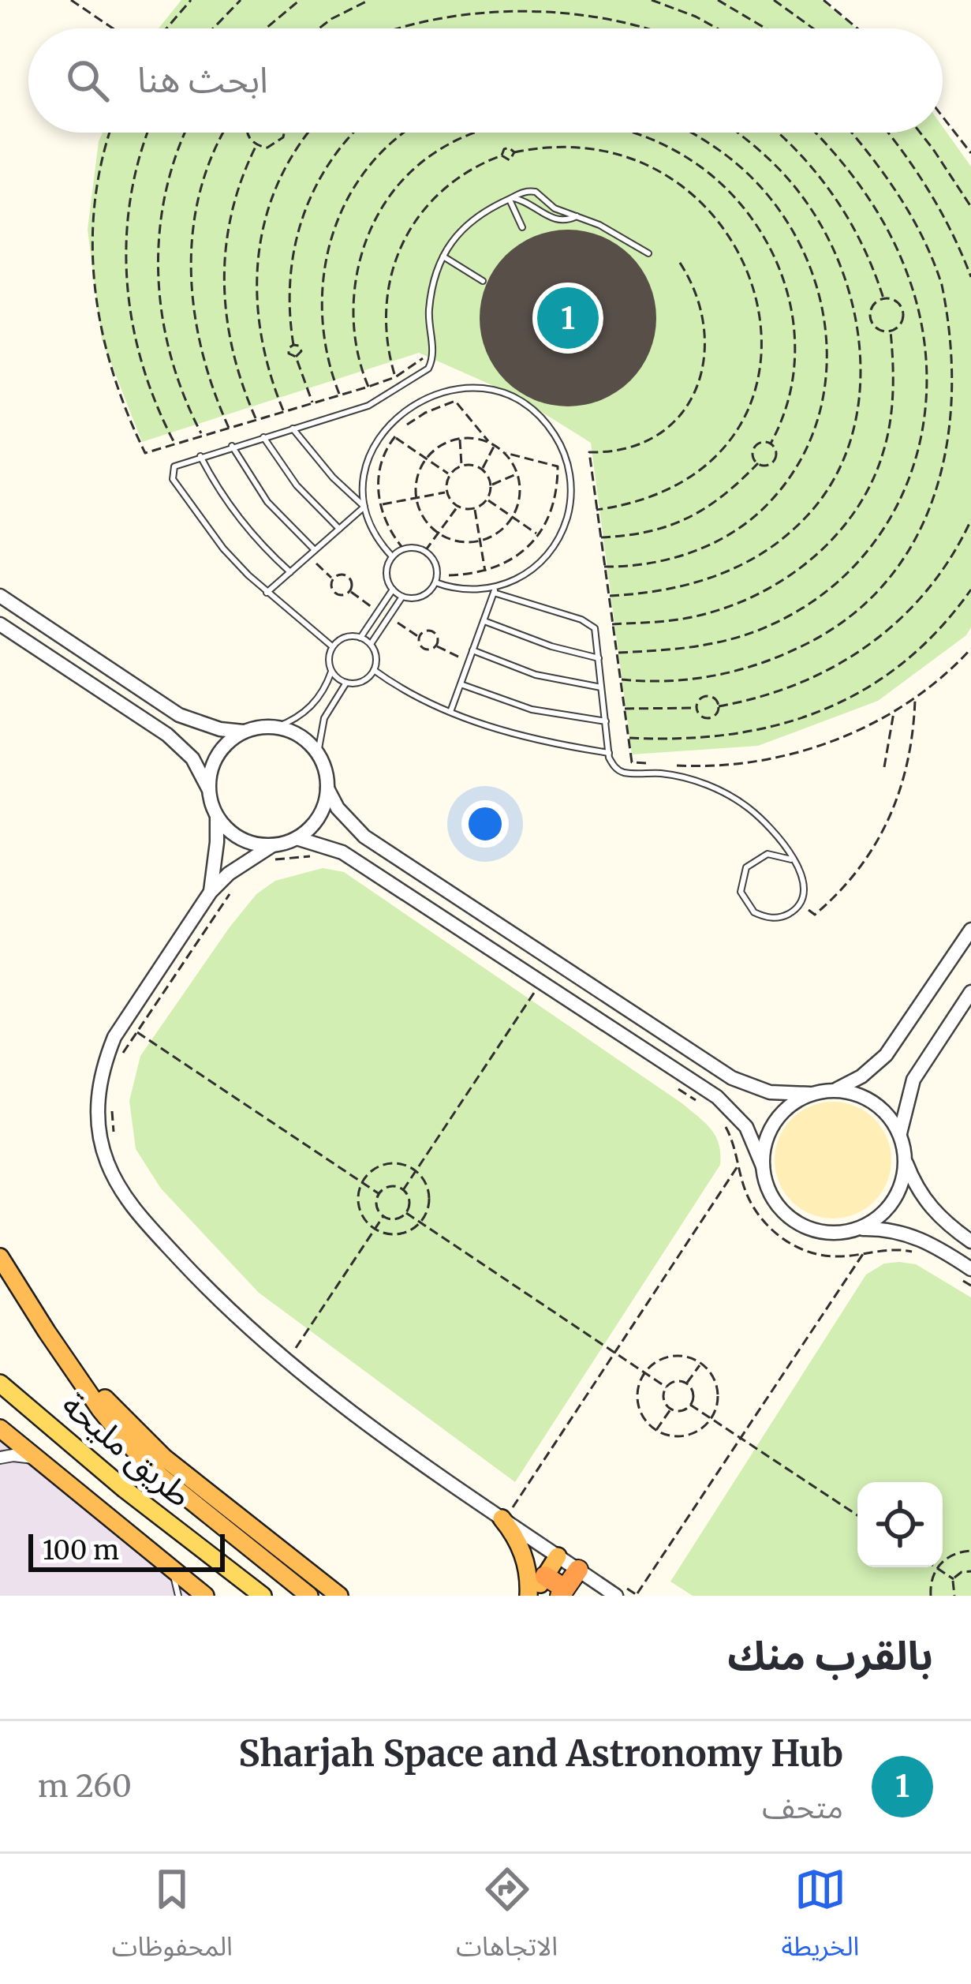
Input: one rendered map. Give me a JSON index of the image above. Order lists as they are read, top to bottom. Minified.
{"streets":{"main road":["طريق مليحة"]},"scale_bar":"100 m","page":{"search":"ابحث هنا","pins":"1","scale":"100 m","heading":"بالقرب منك","list":[{"mark":"1","name":"Sharjah Space and Astronomy Hub","note":"متحف","value":"260 m"}],"nav":["الخريطة","الاتجاهات","المحفوظات"]}}
